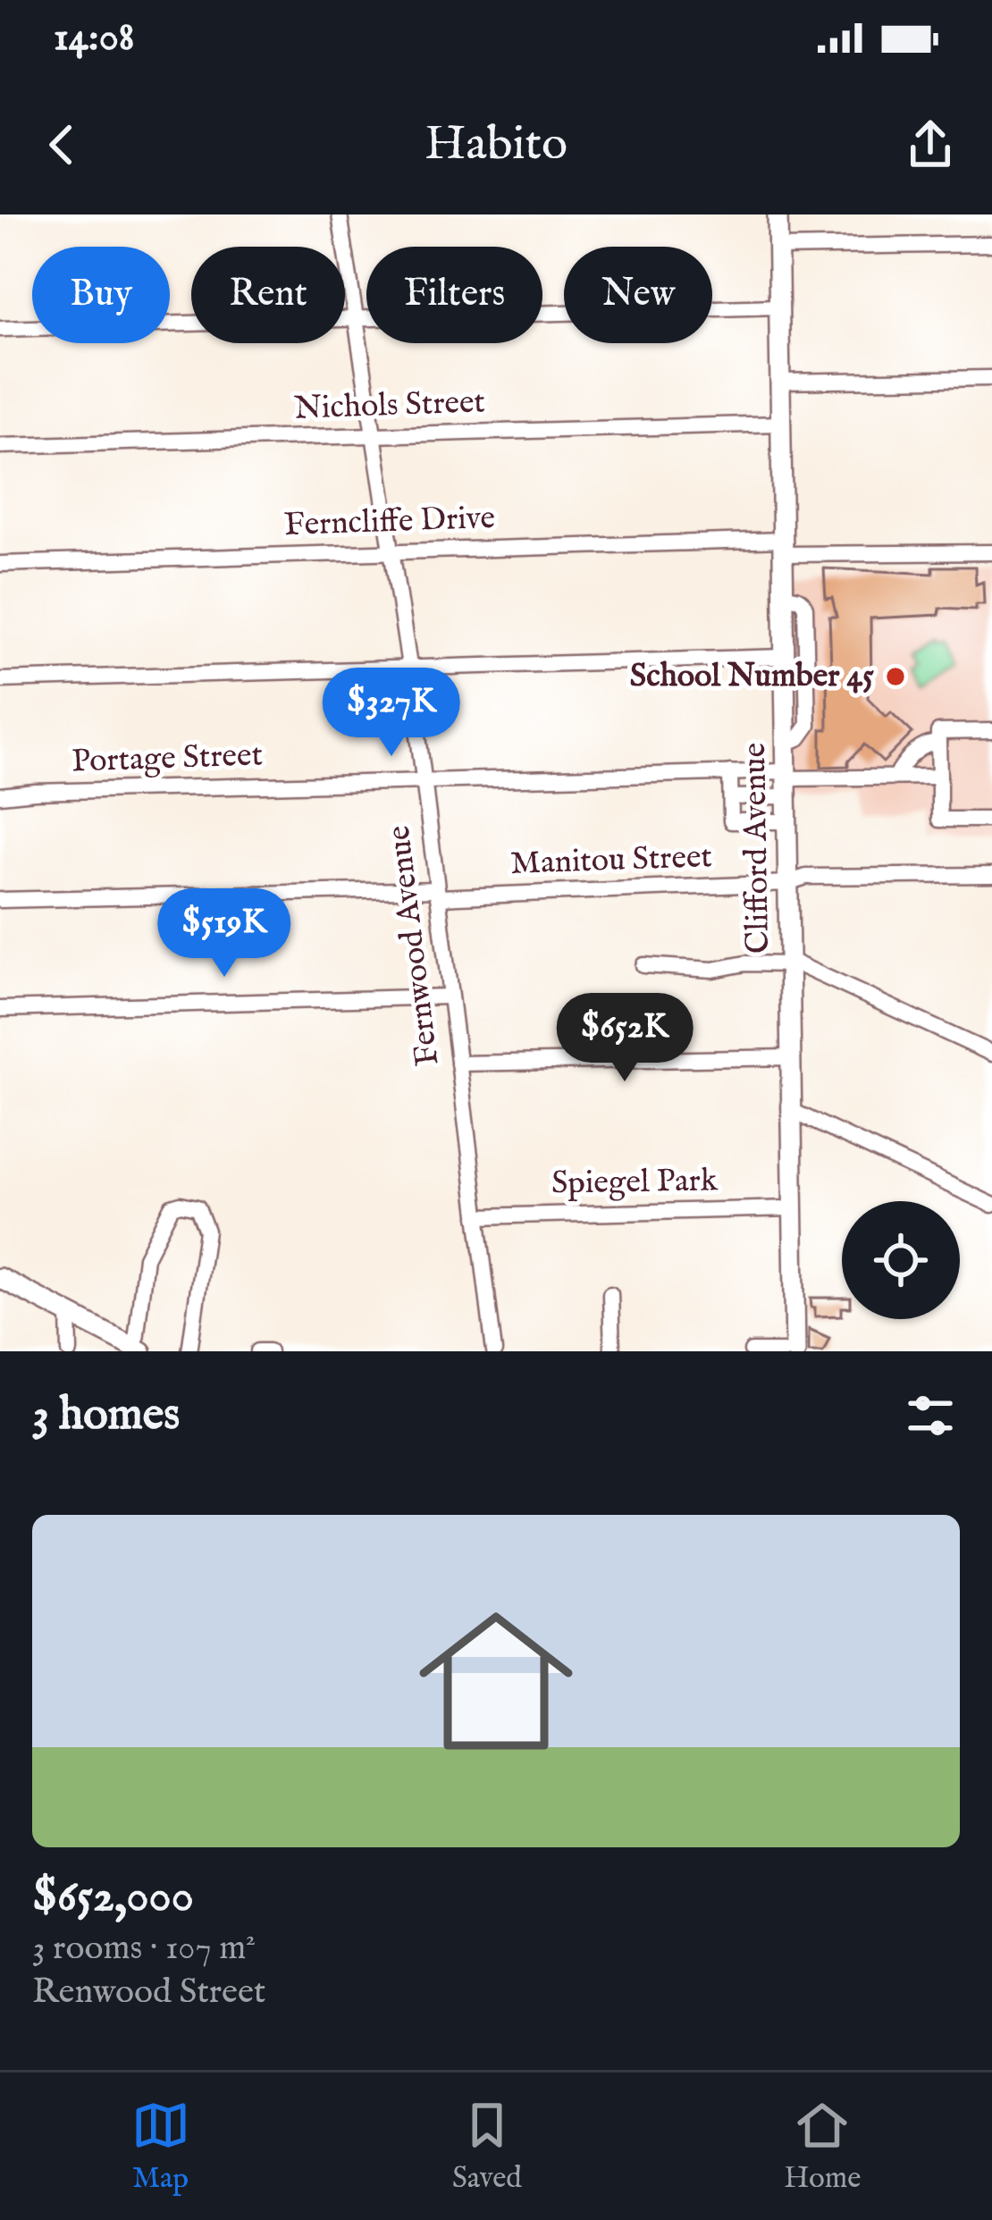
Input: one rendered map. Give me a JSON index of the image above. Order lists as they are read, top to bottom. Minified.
{"streets":{"main road":["Clifford Avenue"],"street":["Nichols Street","Ferncliffe Drive","Portage Street","Manitou Street","Fernwood Avenue","Spiegel Park"]},"crossings":[["Nichols Street","Clifford Avenue"],["Nichols Street","Fernwood Avenue"],["Ferncliffe Drive","Clifford Avenue"],["Ferncliffe Drive","Fernwood Avenue"],["Portage Street","Clifford Avenue"],["Portage Street","Fernwood Avenue"],["Clifford Avenue","Manitou Street"],["Clifford Avenue","Spiegel Park"],["Manitou Street","Fernwood Avenue"],["Fernwood Avenue","Spiegel Park"]],"places":["School Number 45"],"page":{"status":"14:08","header":"Habito","chip":["Buy","Rent","Filters","New"],"price":["$327K","$519K","$652K"],"heading":"3 homes","list":[{"name":"$652,000","note":"3 rooms · 107 m² · Renwood Street"}],"tabs":["Map","Saved","Home"]}}
